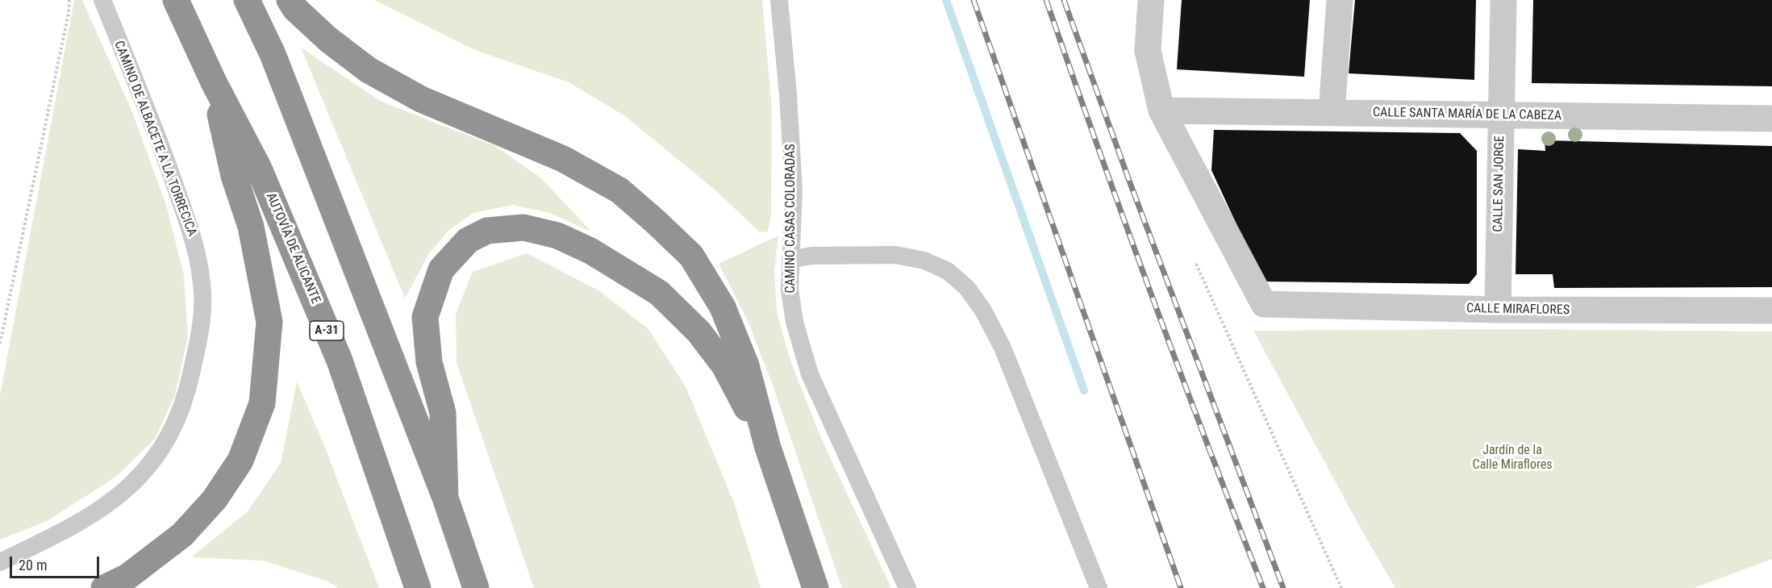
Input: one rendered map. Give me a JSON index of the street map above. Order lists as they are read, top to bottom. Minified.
{"streets":{"highway":["AUTOVÍA DE ALICANTE","A-31"],"street":["CALLE SANTA MARÍA DE LA CABEZA","CALLE SAN JORGE","CALLE MIRAFLORES"],"lane":["CAMINO DE ALBACETE A LA TORRECICA","CAMINO CASAS COLORADAS"]},"crossings":[["CALLE SANTA MARÍA DE LA CABEZA","CALLE SAN JORGE"],["CALLE SANTA MARÍA DE LA CABEZA","CALLE MIRAFLORES"],["CALLE SAN JORGE","CALLE MIRAFLORES"]],"parks":["Jardín de la Calle Miraflores"],"scale_bar":"20 m"}
